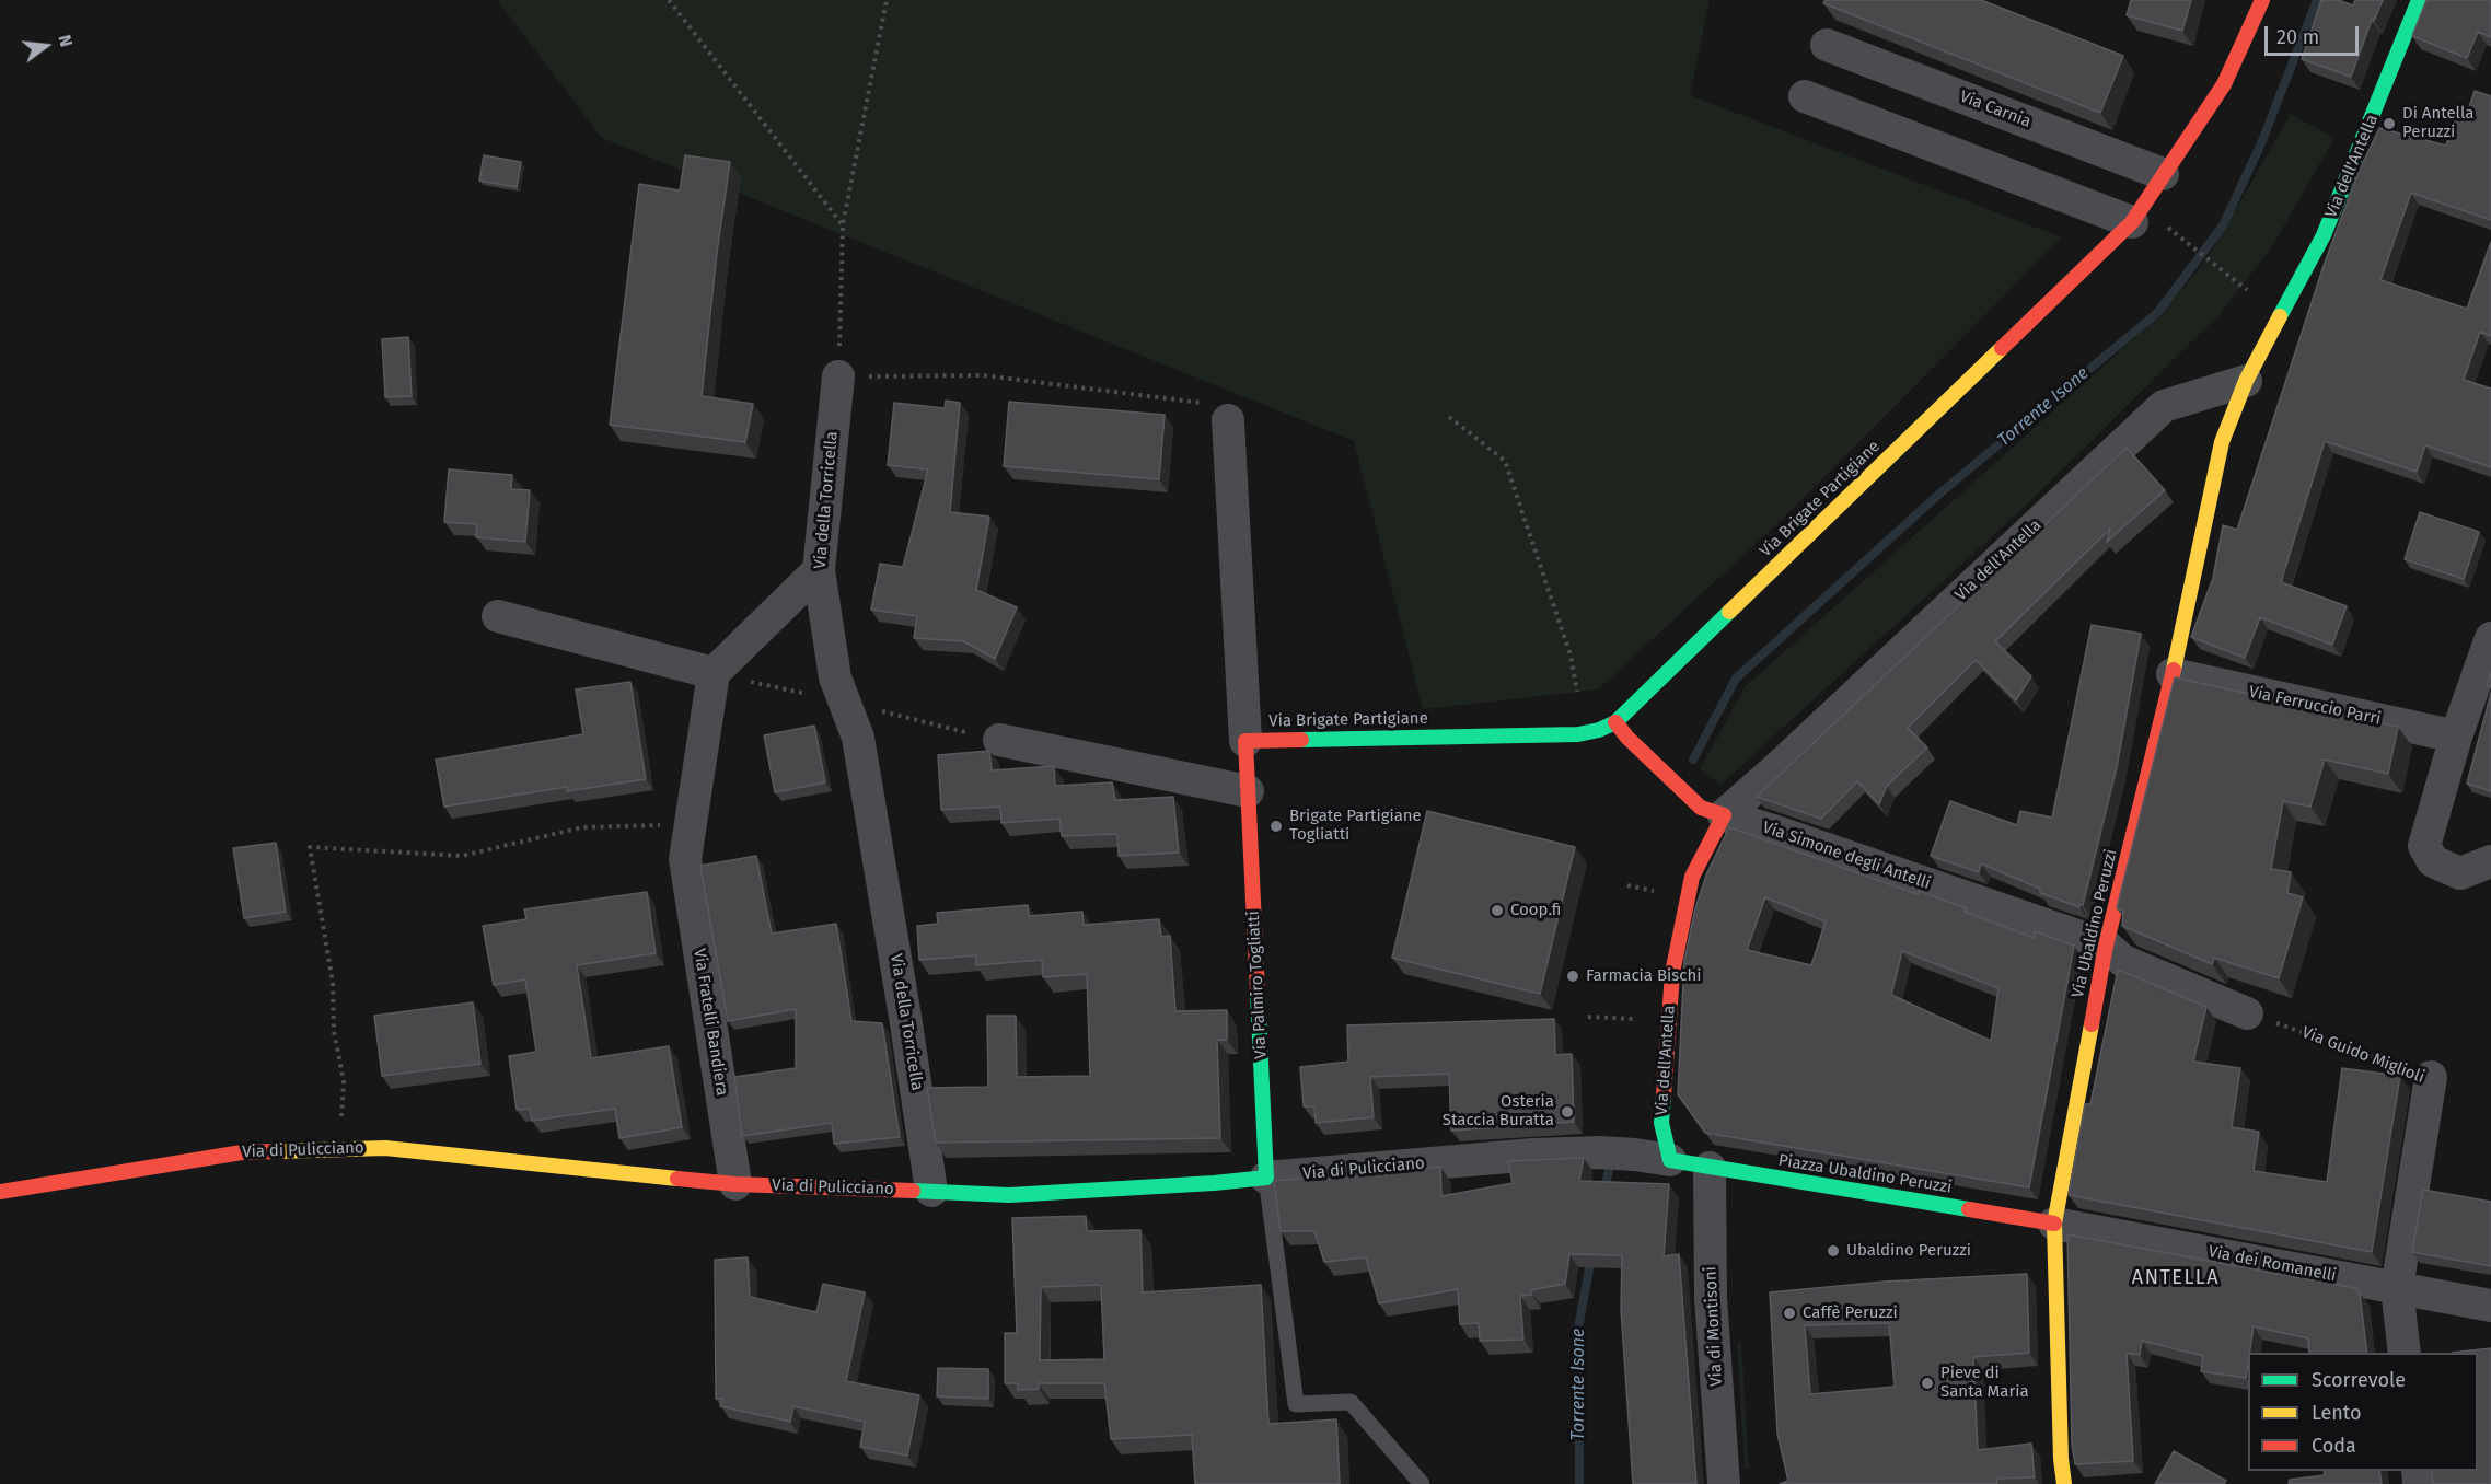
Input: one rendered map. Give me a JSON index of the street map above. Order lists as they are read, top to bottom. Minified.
{"streets":{"street":["Via Carnia","Via dell'Antella","Via Brigate Partigiane","Via della Torricella","Via Ferruccio Parri","Via Simone degli Antelli","Via Ubaldino Peruzzi","Via Palmiro Togliatti","Via Fratelli Bandiera","Via Guido Miglioli","Via di Pulicciano","Piazza Ubaldino Peruzzi","Via dei Romanelli","Via di Montisoni"]},"crossings":[["Via Carnia","Via Brigate Partigiane"],["Via dell'Antella","Via Simone degli Antelli"],["Via dell'Antella","Via Ubaldino Peruzzi"],["Via dell'Antella","Via di Pulicciano"],["Via dell'Antella","Piazza Ubaldino Peruzzi"],["Via Brigate Partigiane","Via Simone degli Antelli"],["Via Brigate Partigiane","Via Palmiro Togliatti"],["Via della Torricella","Via di Pulicciano"],["Via Ferruccio Parri","Via Ubaldino Peruzzi"],["Via Simone degli Antelli","Via Ubaldino Peruzzi"],["Via Ubaldino Peruzzi","Piazza Ubaldino Peruzzi"],["Via Ubaldino Peruzzi","Via dei Romanelli"],["Via Palmiro Togliatti","Via di Pulicciano"],["Via Fratelli Bandiera","Via di Pulicciano"],["Via Guido Miglioli","Via dei Romanelli"],["Via di Pulicciano","Piazza Ubaldino Peruzzi"],["Piazza Ubaldino Peruzzi","Via dei Romanelli"],["Piazza Ubaldino Peruzzi","Via di Montisoni"]],"districts":["ANTELLA"],"water":["Torrente Isone"],"places":["Di Antella Peruzzi","Brigate Partigiane Togliatti","Coop.fi","Farmacia Bischi","Osteria Staccia Buratta","Ubaldino Peruzzi","Caffè Peruzzi","Pieve di Santa Maria"],"legend":["Scorrevole","Lento","Coda"],"scale_bar":"20 m","north":"right"}
